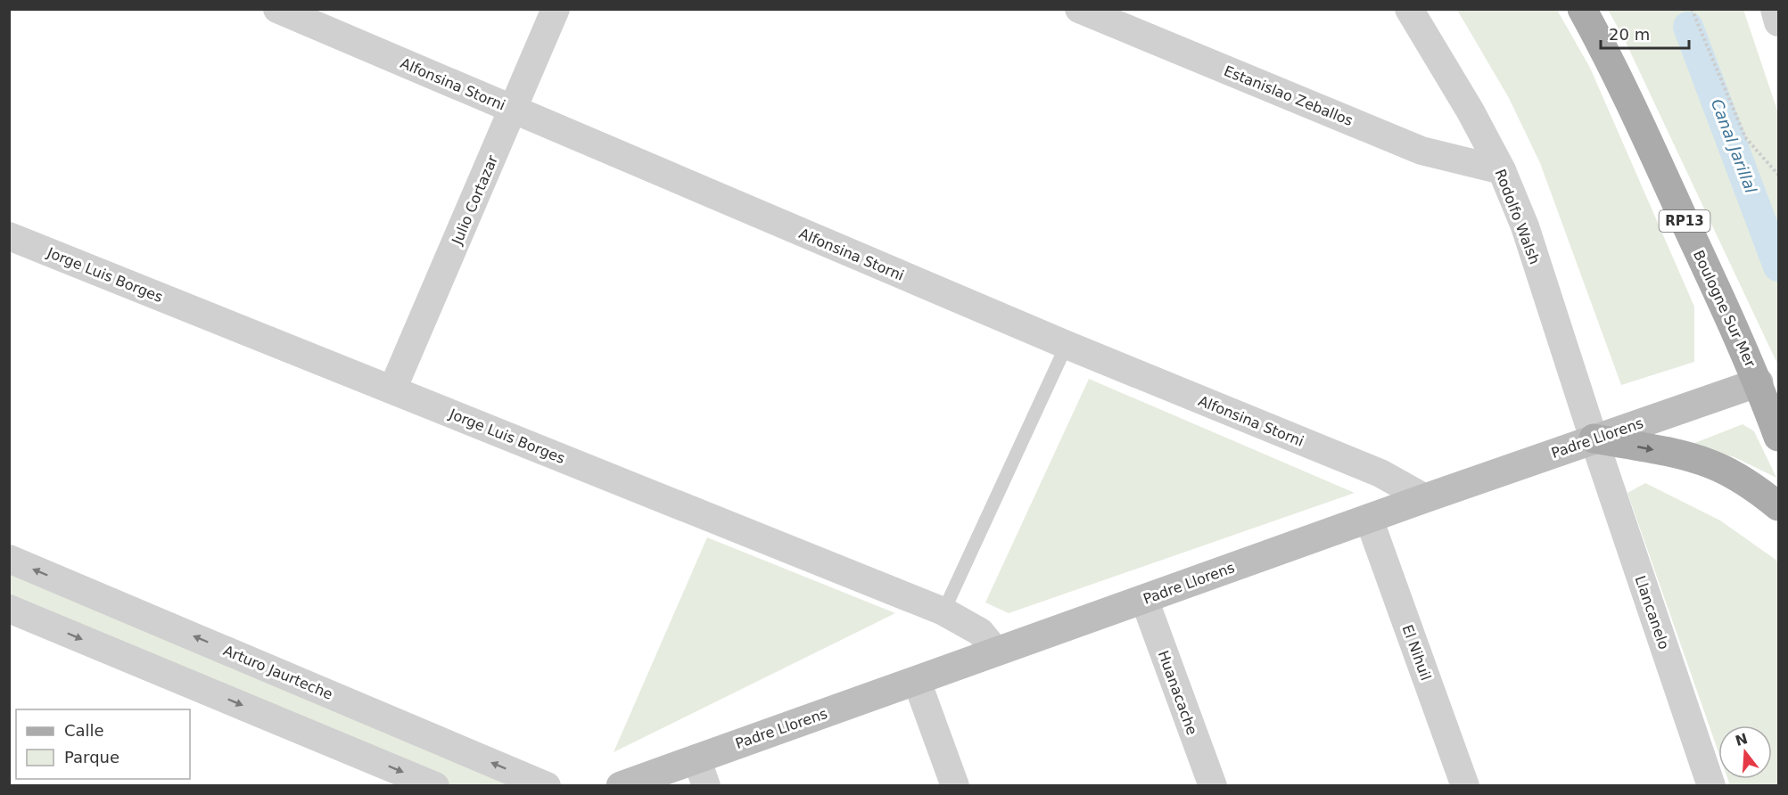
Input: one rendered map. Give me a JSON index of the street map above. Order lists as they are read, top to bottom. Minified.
{"streets":{"main road":["RP13","Boulogne Sur Mer"],"street":["Alfonsina Storni","Estanislao Zeballos","Julio Cortazar","Rodolfo Walsh","Jorge Luis Borges","Padre Llorens","Llancanelo","El Nihuil","Arturo Jaurteche","Huanacache"]},"crossings":[["Alfonsina Storni","Julio Cortazar"],["Alfonsina Storni","Padre Llorens"],["Estanislao Zeballos","Rodolfo Walsh"],["Julio Cortazar","Jorge Luis Borges"],["Rodolfo Walsh","Padre Llorens"],["Rodolfo Walsh","Llancanelo"],["Jorge Luis Borges","Padre Llorens"],["Boulogne Sur Mer","Padre Llorens"],["Padre Llorens","Llancanelo"],["Padre Llorens","El Nihuil"],["Padre Llorens","Huanacache"]],"water":["Canal Jarillal"],"legend":["Calle","Parque"],"scale_bar":"20 m","north":"top"}
